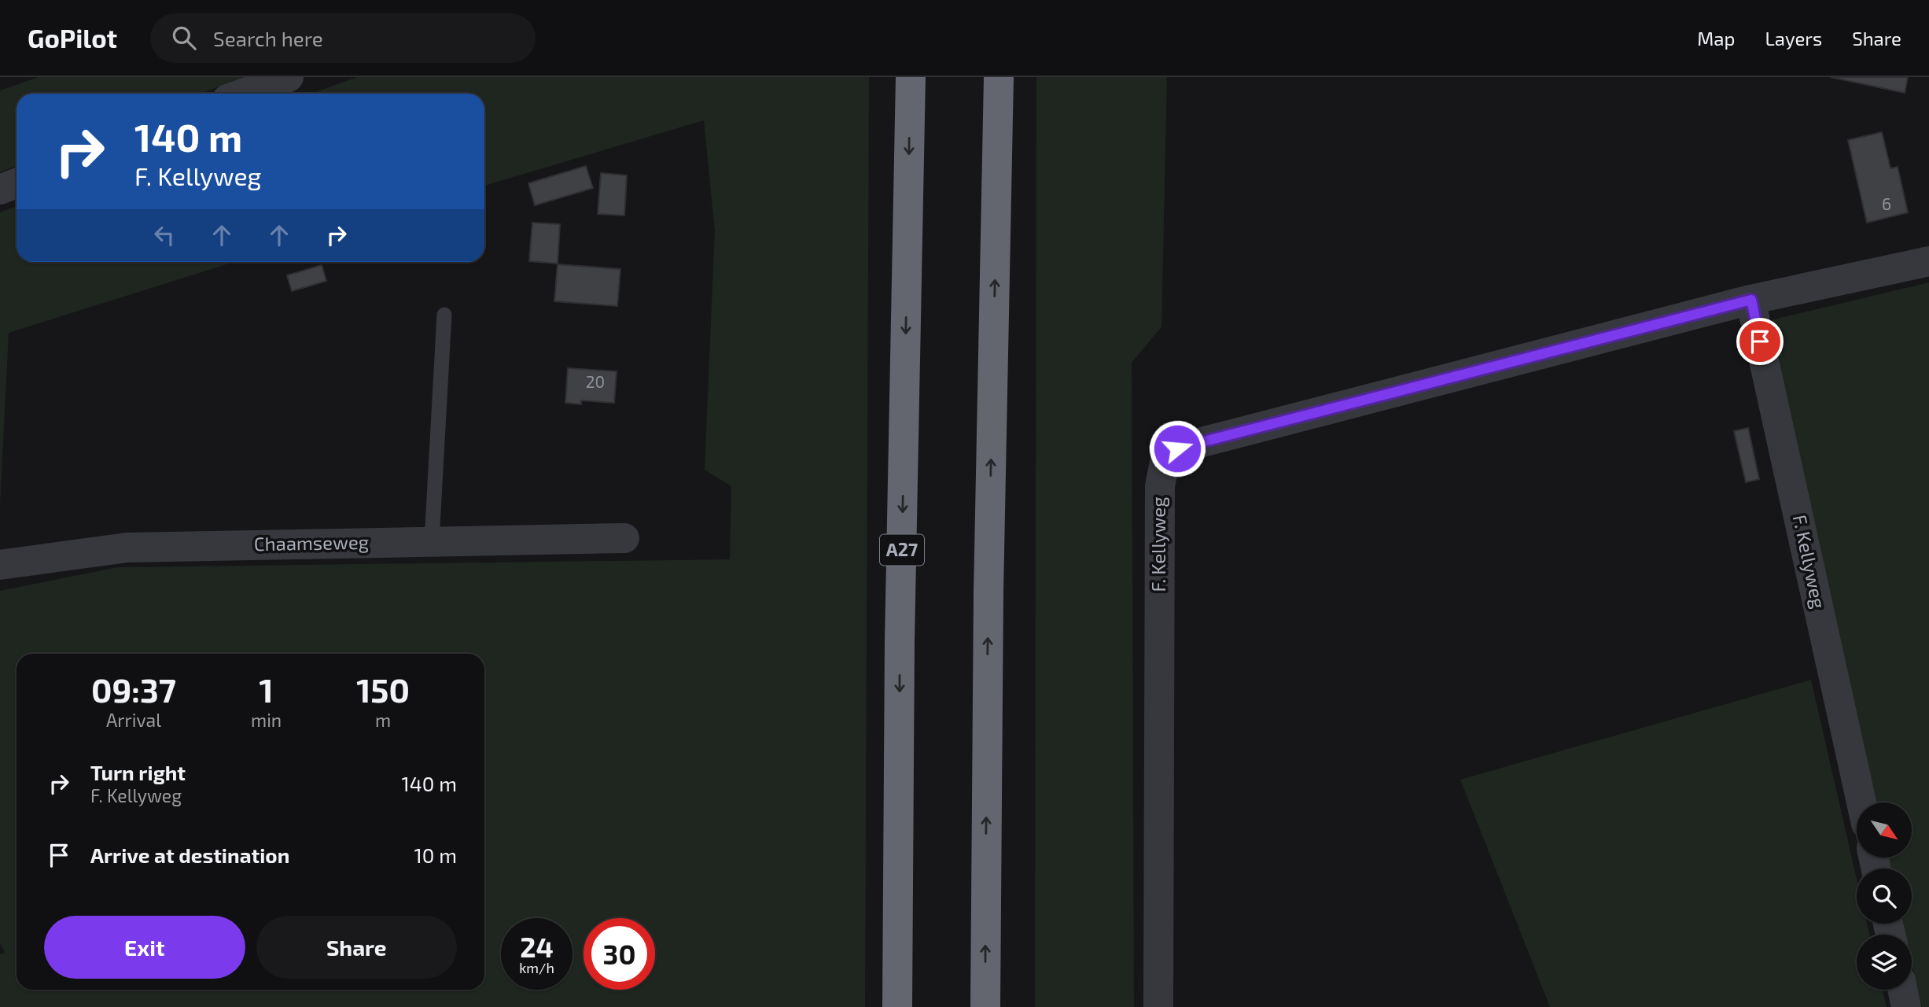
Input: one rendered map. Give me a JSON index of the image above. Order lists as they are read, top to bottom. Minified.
{"streets":{"highway":["A27"],"street":["Chaamseweg","F. Kellyweg"]},"house_numbers":["6","20"],"north":"bottom right","page":{"header":"GoPilot","search":"Search here","nav":["Map","Layers","Share"],"turn":["140 m","F. Kellyweg"],"eta":["09:37","Arrival","1","min","150","m"],"list":[{"name":"Turn right","note":"F. Kellyweg","value":"140 m"},{"name":"Arrive at destination","value":"10 m"}],"buttons":["Exit","Share"],"speed":"24 km/h","limit":"30"}}
